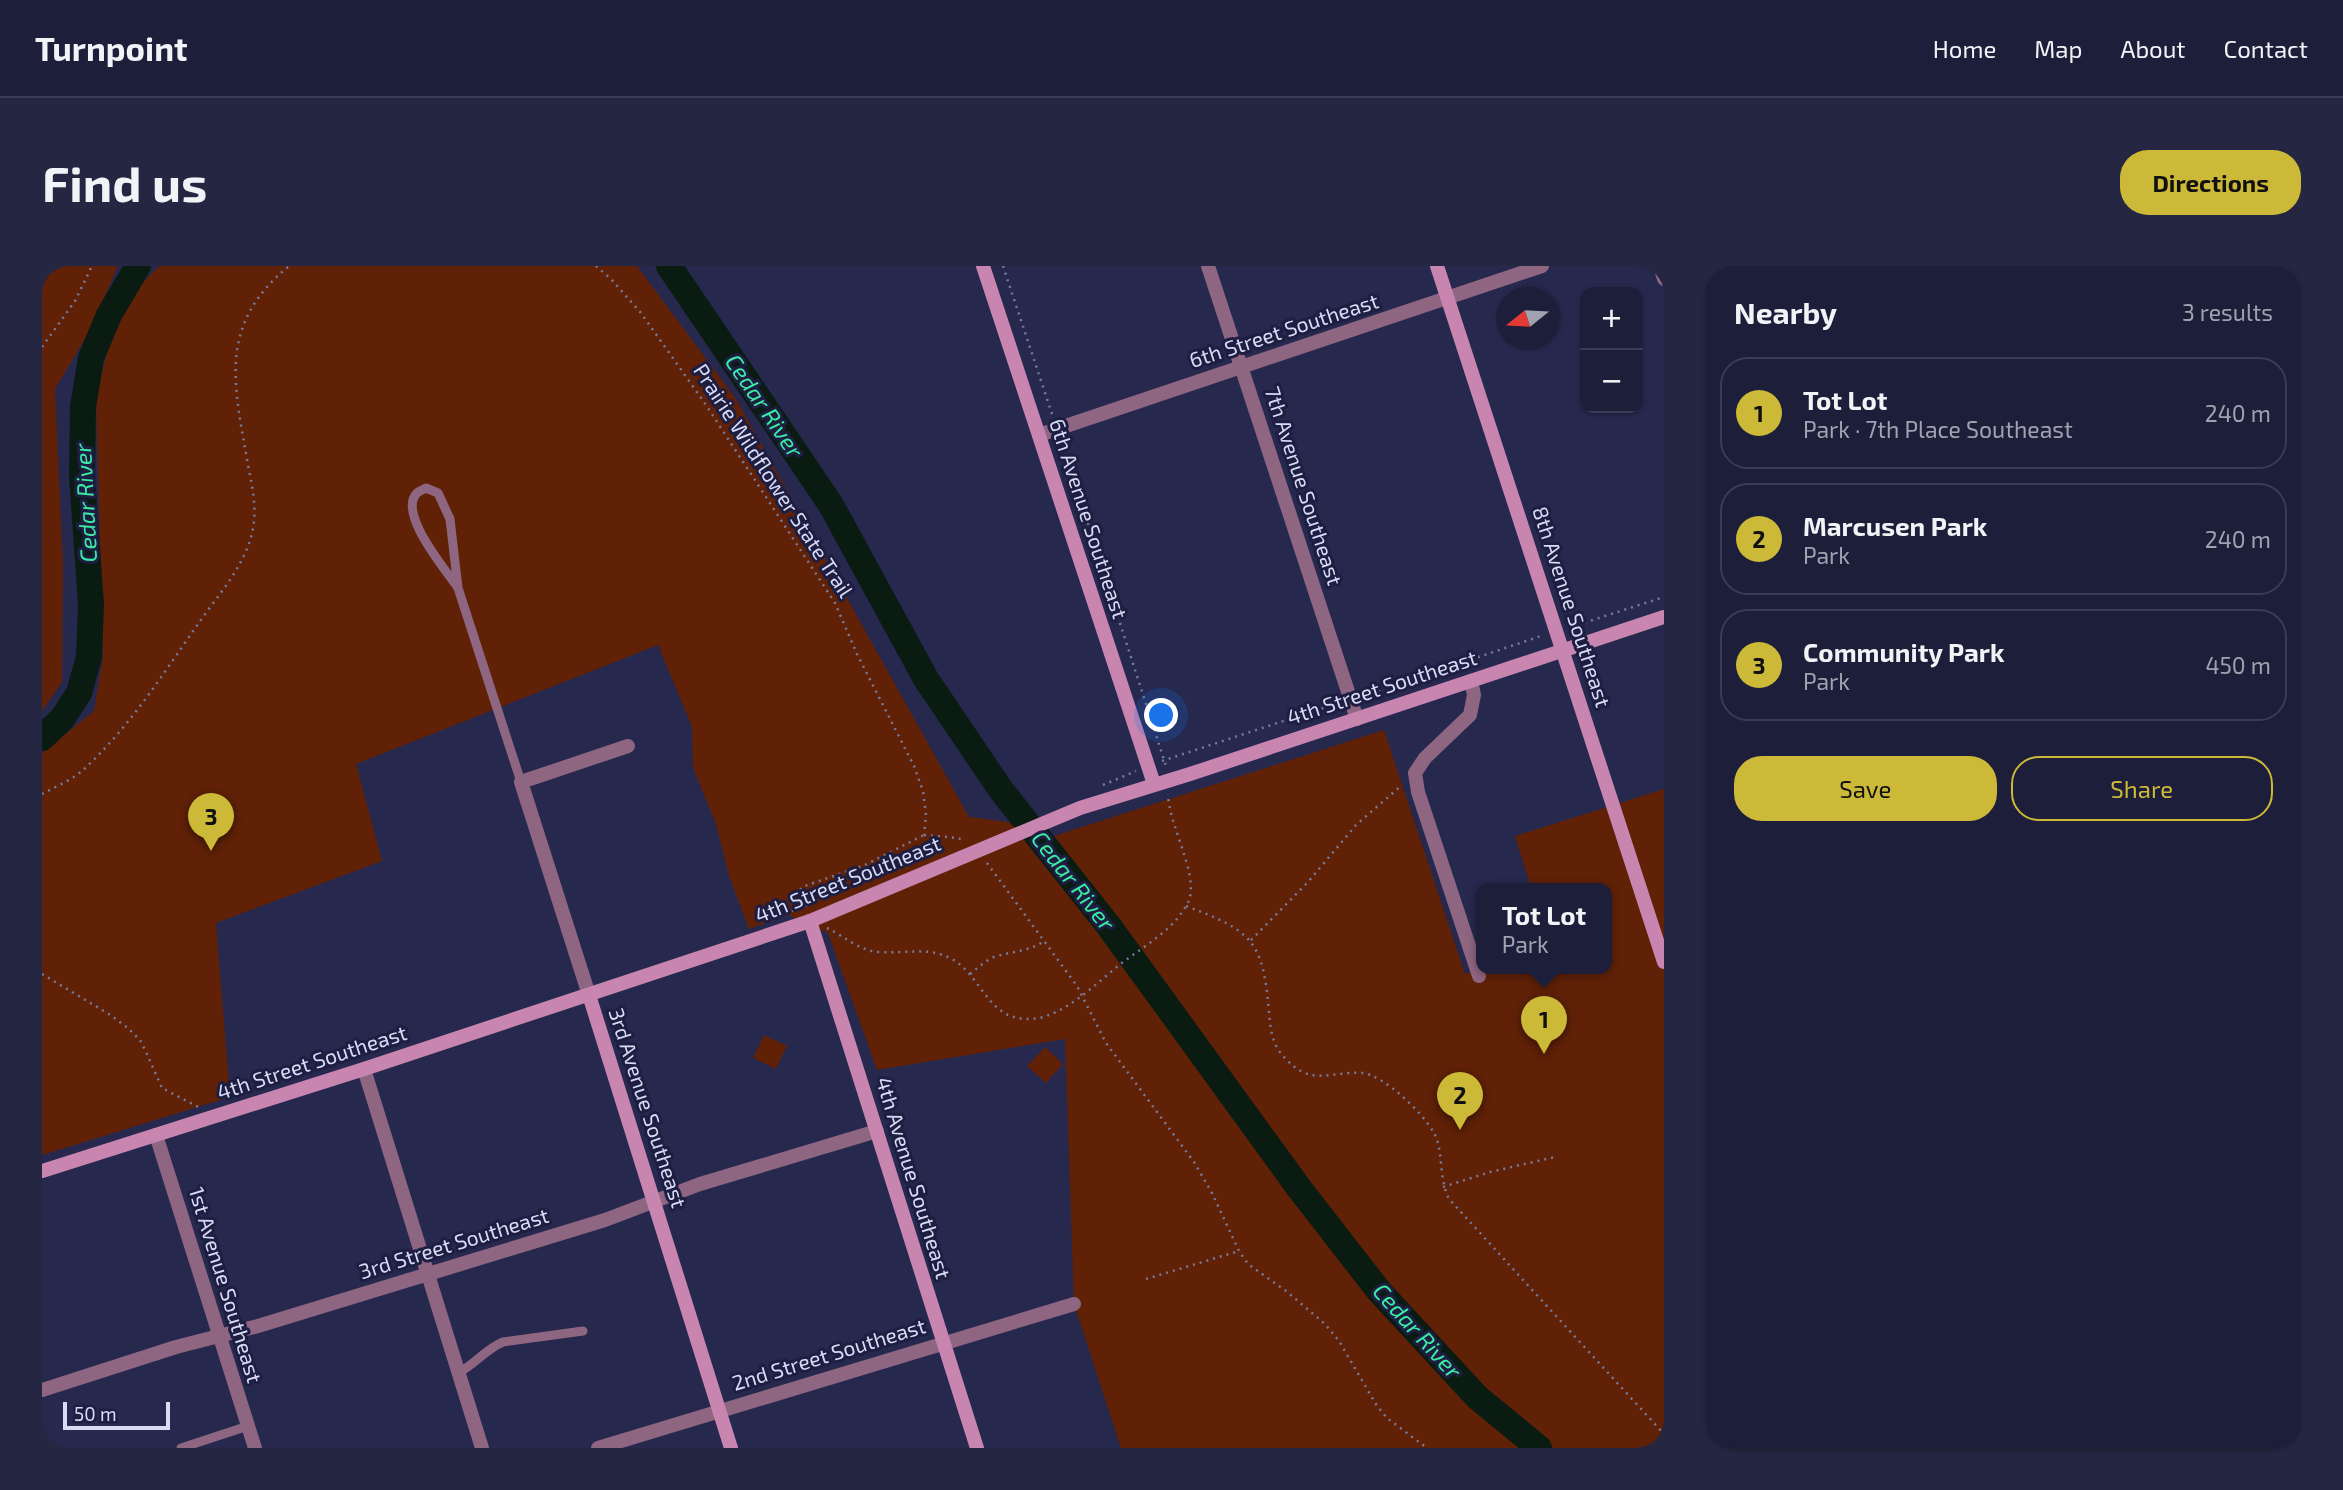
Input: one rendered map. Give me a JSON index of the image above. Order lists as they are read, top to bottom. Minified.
{"streets":{"street":["6th Street Southeast","7th Avenue Southeast","6th Avenue Southeast","8th Avenue Southeast","4th Street Southeast","3rd Avenue Southeast","4th Avenue Southeast","3rd Street Southeast","1st Avenue Southeast","2nd Street Southeast"],"path":["Prairie Wildflower State Trail"]},"crossings":[["6th Street Southeast","7th Avenue Southeast"],["6th Street Southeast","6th Avenue Southeast"],["6th Street Southeast","8th Avenue Southeast"],["7th Avenue Southeast","4th Street Southeast"],["6th Avenue Southeast","4th Street Southeast"],["8th Avenue Southeast","4th Street Southeast"],["4th Street Southeast","3rd Avenue Southeast"],["4th Street Southeast","4th Avenue Southeast"],["4th Street Southeast","1st Avenue Southeast"],["3rd Avenue Southeast","3rd Street Southeast"],["3rd Avenue Southeast","2nd Street Southeast"],["4th Avenue Southeast","3rd Street Southeast"],["4th Avenue Southeast","2nd Street Southeast"],["3rd Street Southeast","1st Avenue Southeast"]],"water":["Cedar River"],"scale_bar":"50 m","north":"left","page":{"header":"Turnpoint","nav":["Home","Map","About","Contact"],"buttons":["Directions",["Save","Share"]],"title":"Find us","heading":["Nearby","3 results"],"map_buttons":["+","−"],"list":[{"mark":"1","name":"Tot Lot","note":"Park · 7th Place Southeast","value":"240 m"},{"mark":"2","name":"Marcusen Park","note":"Park","value":"240 m"},{"mark":"3","name":"Community Park","note":"Park","value":"450 m"}],"pins":["3","1","2"],"popup":["Tot Lot","Park"],"scale":"50 m"}}
